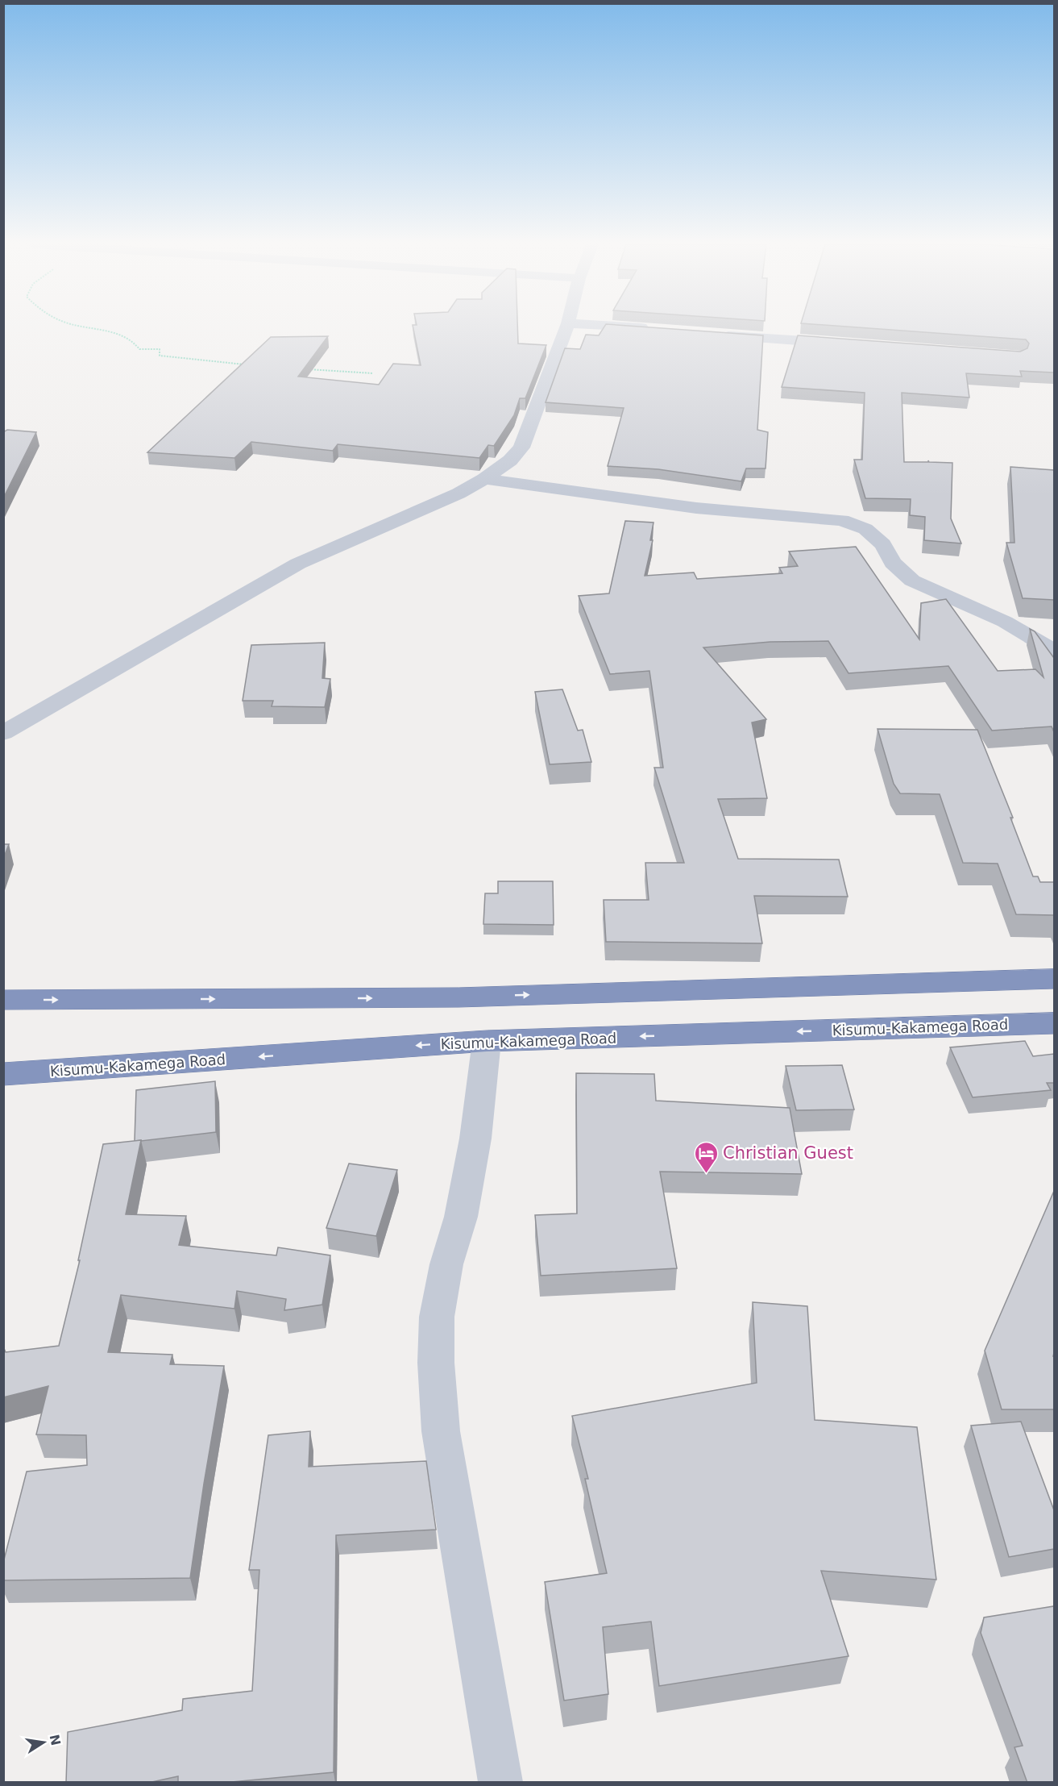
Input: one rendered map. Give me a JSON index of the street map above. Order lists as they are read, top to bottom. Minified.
{"streets":{"highway":["Kisumu-Kakamega Road"]},"places":{"hotel":["Christian Guest"]},"north":"right"}
